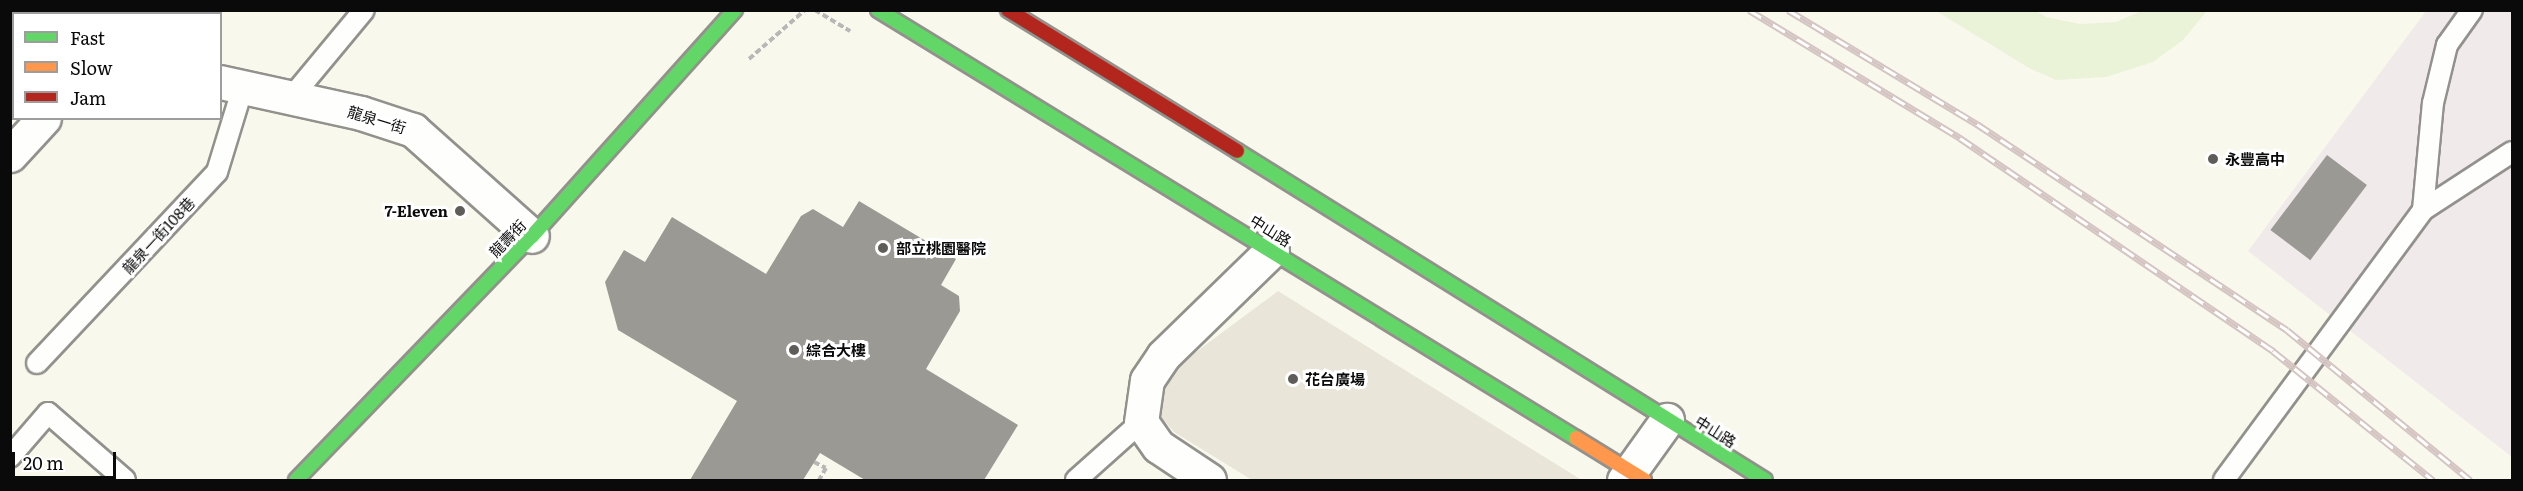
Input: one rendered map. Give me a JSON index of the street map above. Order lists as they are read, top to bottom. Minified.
{"streets":{"main road":["中山路","龍壽街"],"street":["龍泉一街"],"lane":["龍泉一街108巷"]},"crossings":[["龍泉一街","龍泉一街108巷"],["龍泉一街","龍壽街"]],"places":["永豐高中","7-Eleven","部立桃園醫院","綜合大樓","花台廣場"],"legend":["Fast","Slow","Jam"],"scale_bar":"20 m"}
